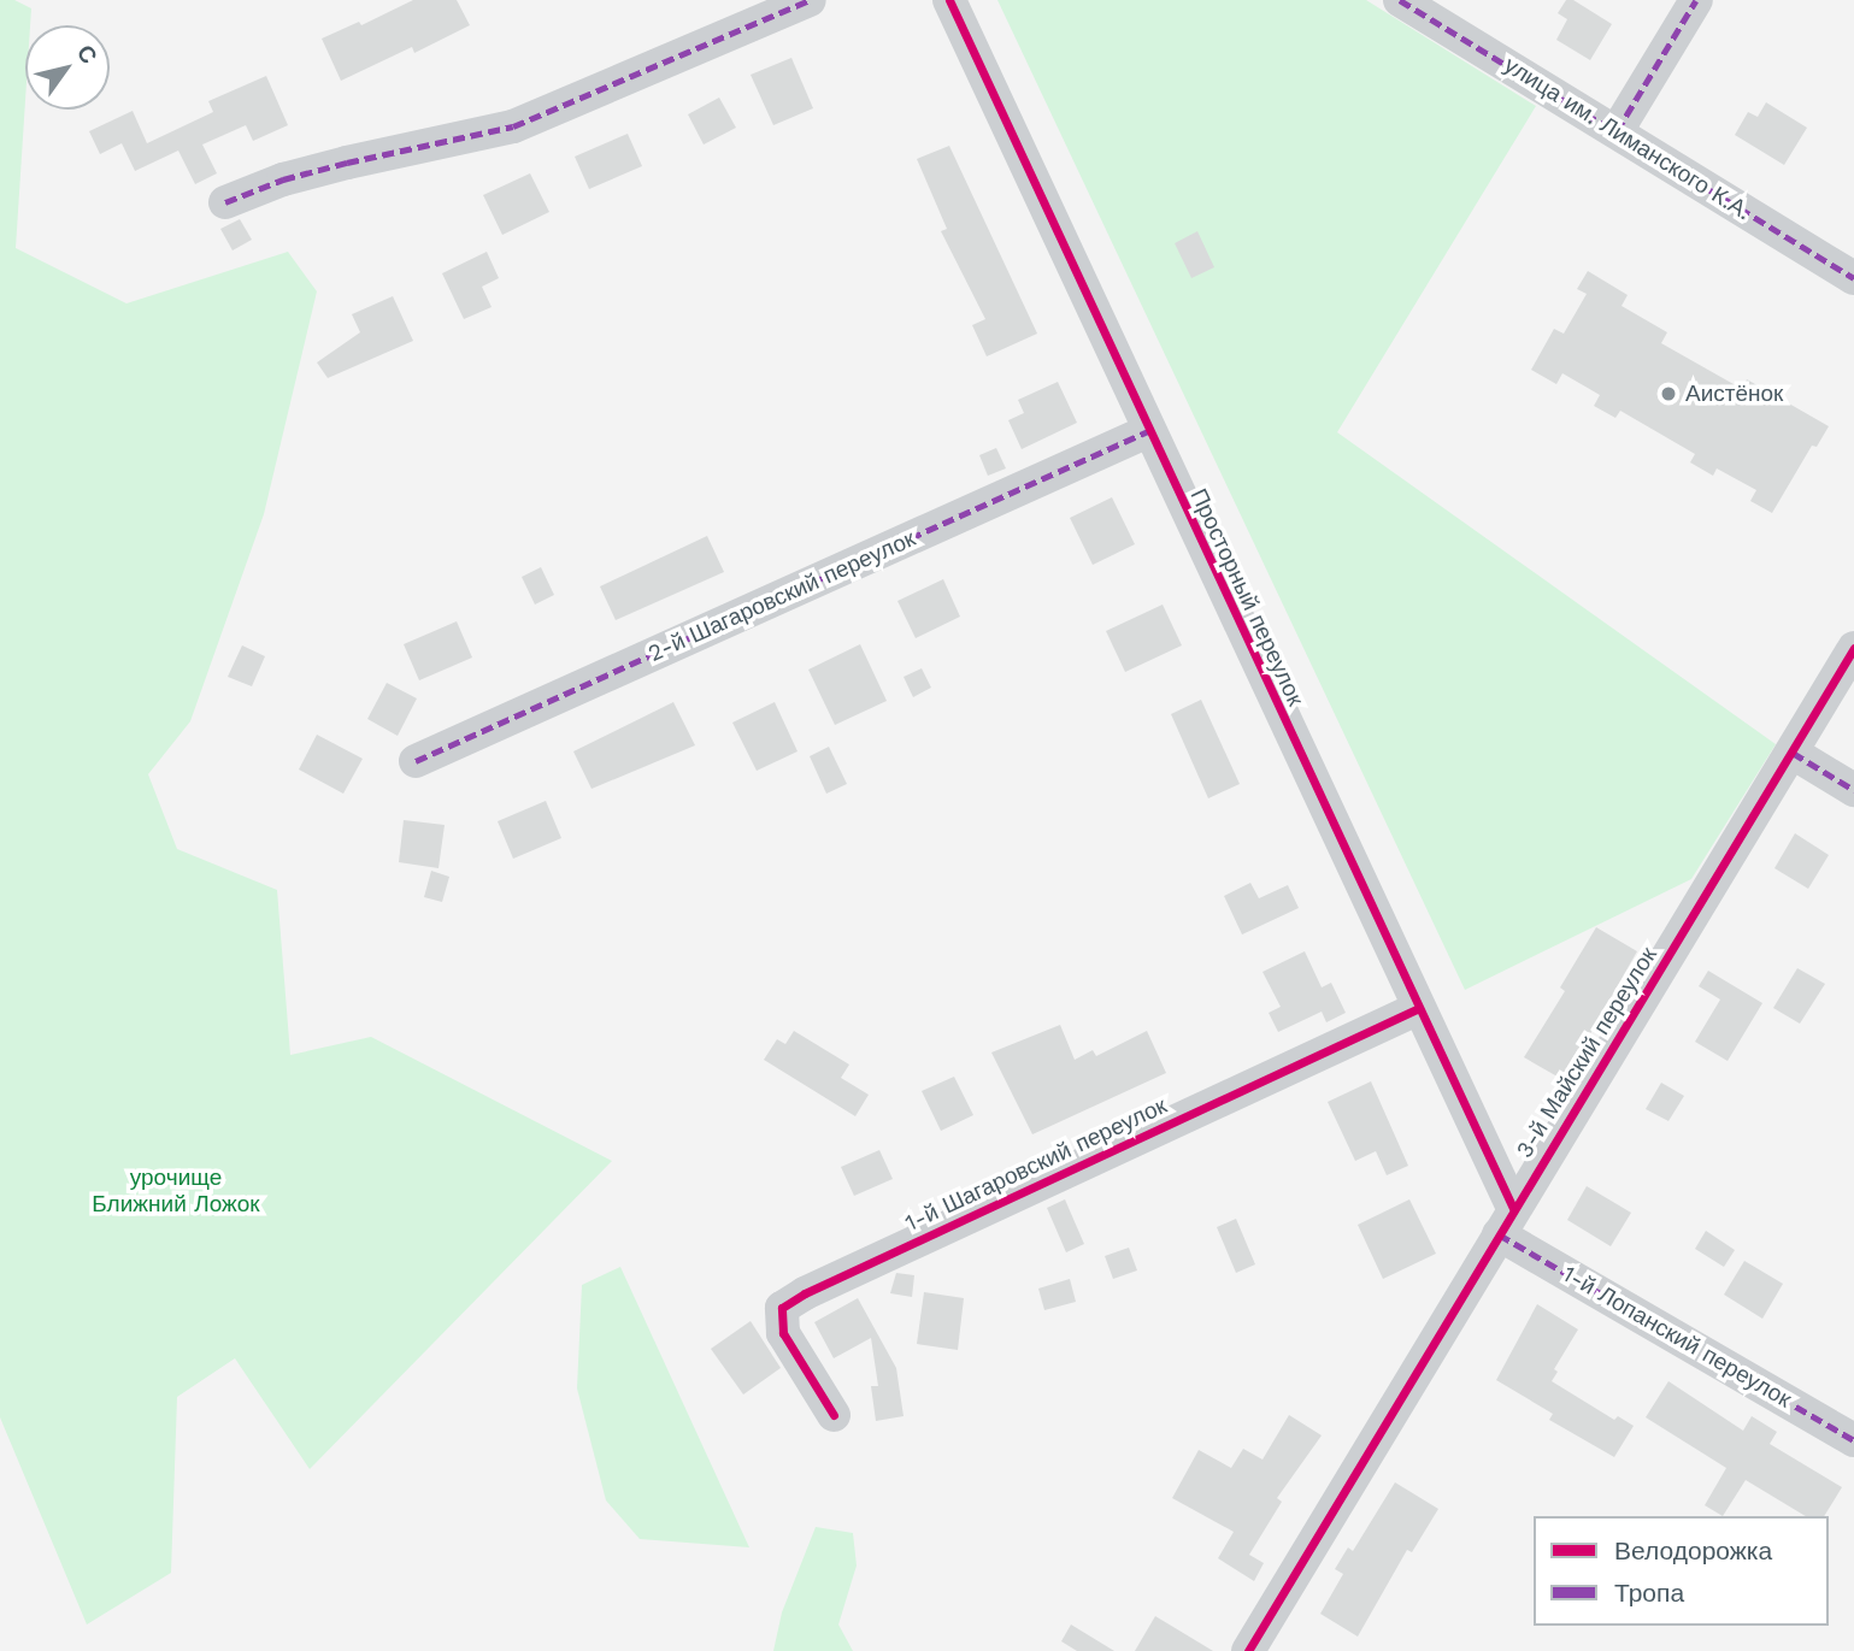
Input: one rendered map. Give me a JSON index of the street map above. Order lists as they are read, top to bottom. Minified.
{"streets":{"street":["улица им. Лиманского К.А.","2-й Шагаровский переулок","Просторный переулок","3-й Майский переулок","1-й Шагаровский переулок","1-й Лопанский переулок"]},"crossings":[["2-й Шагаровский переулок","Просторный переулок"],["Просторный переулок","3-й Майский переулок"],["Просторный переулок","1-й Шагаровский переулок"],["Просторный переулок","1-й Лопанский переулок"],["3-й Майский переулок","1-й Лопанский переулок"]],"parks":["урочище Ближний Ложок"],"places":["Аистёнок"],"legend":["Велодорожка","Тропа"],"north":"top right"}
